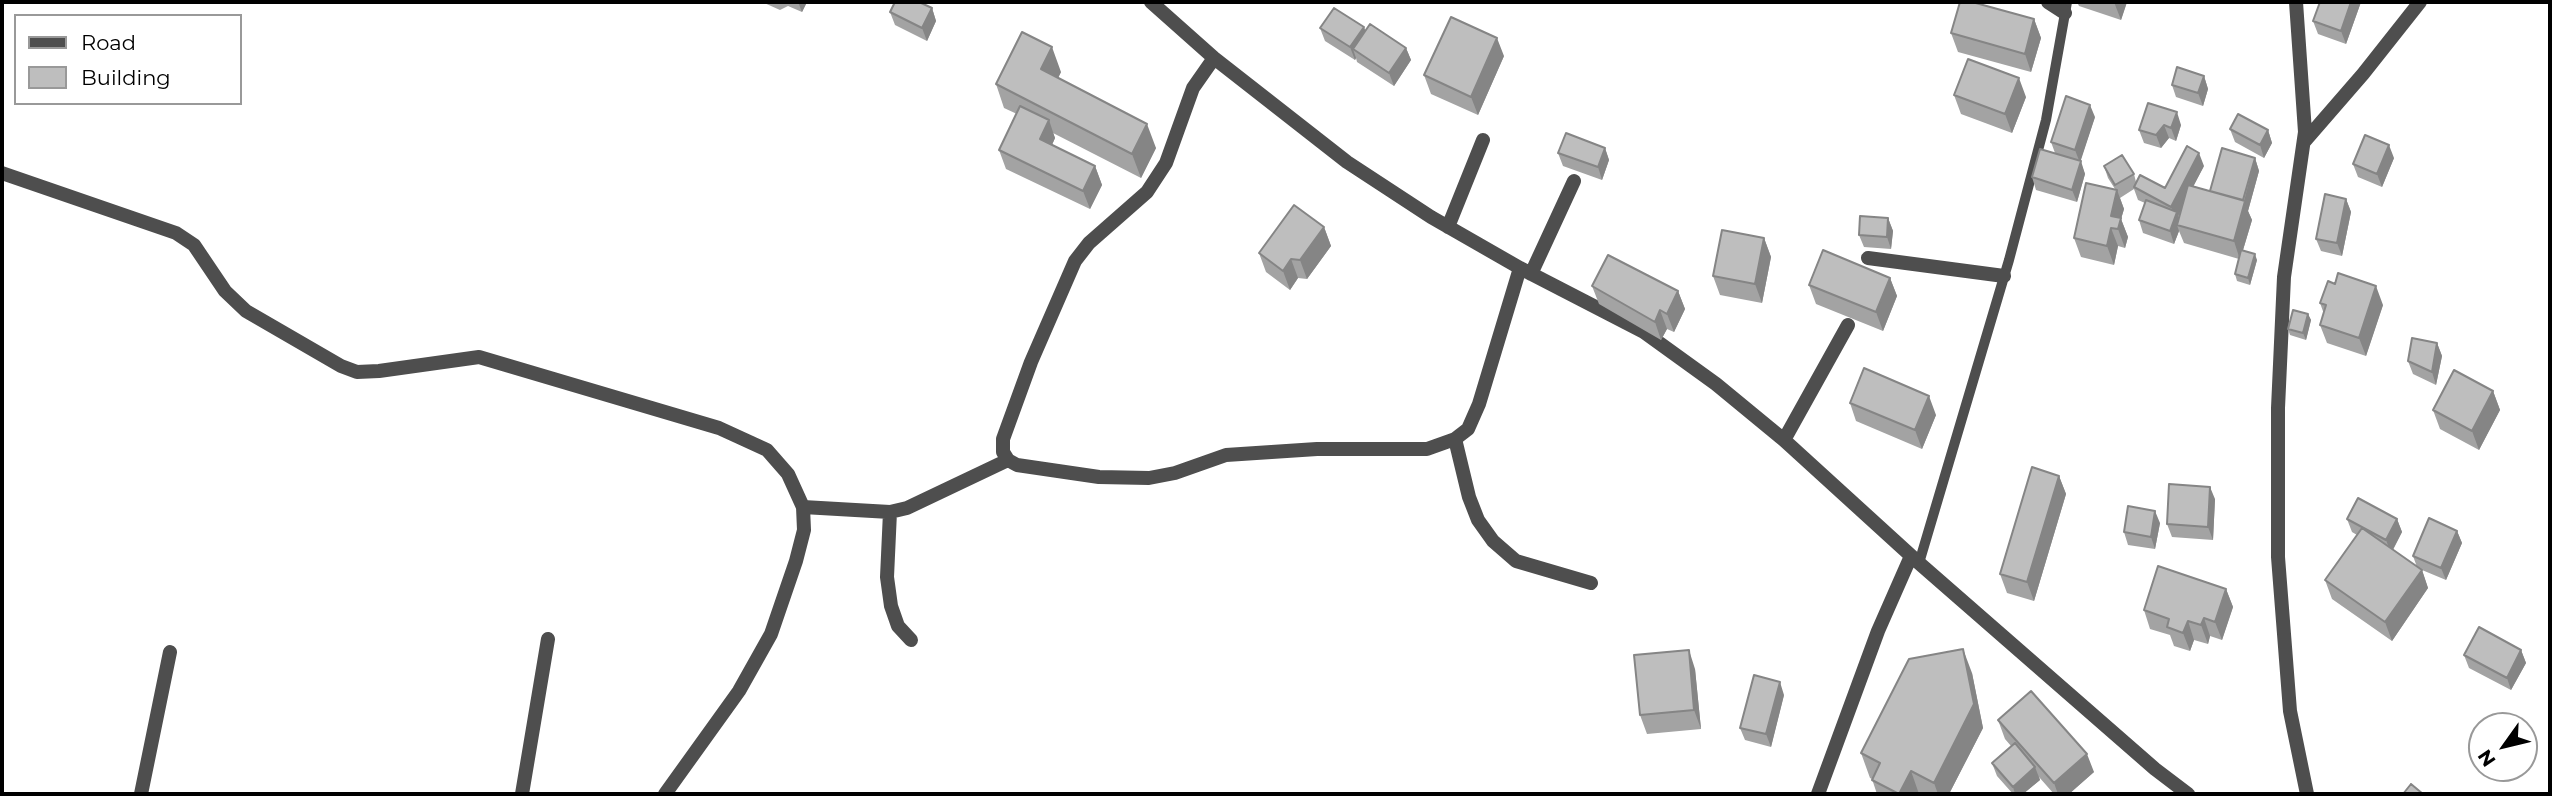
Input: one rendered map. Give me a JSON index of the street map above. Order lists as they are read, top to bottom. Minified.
{"legend":["Road","Building"],"north":"bottom left"}
